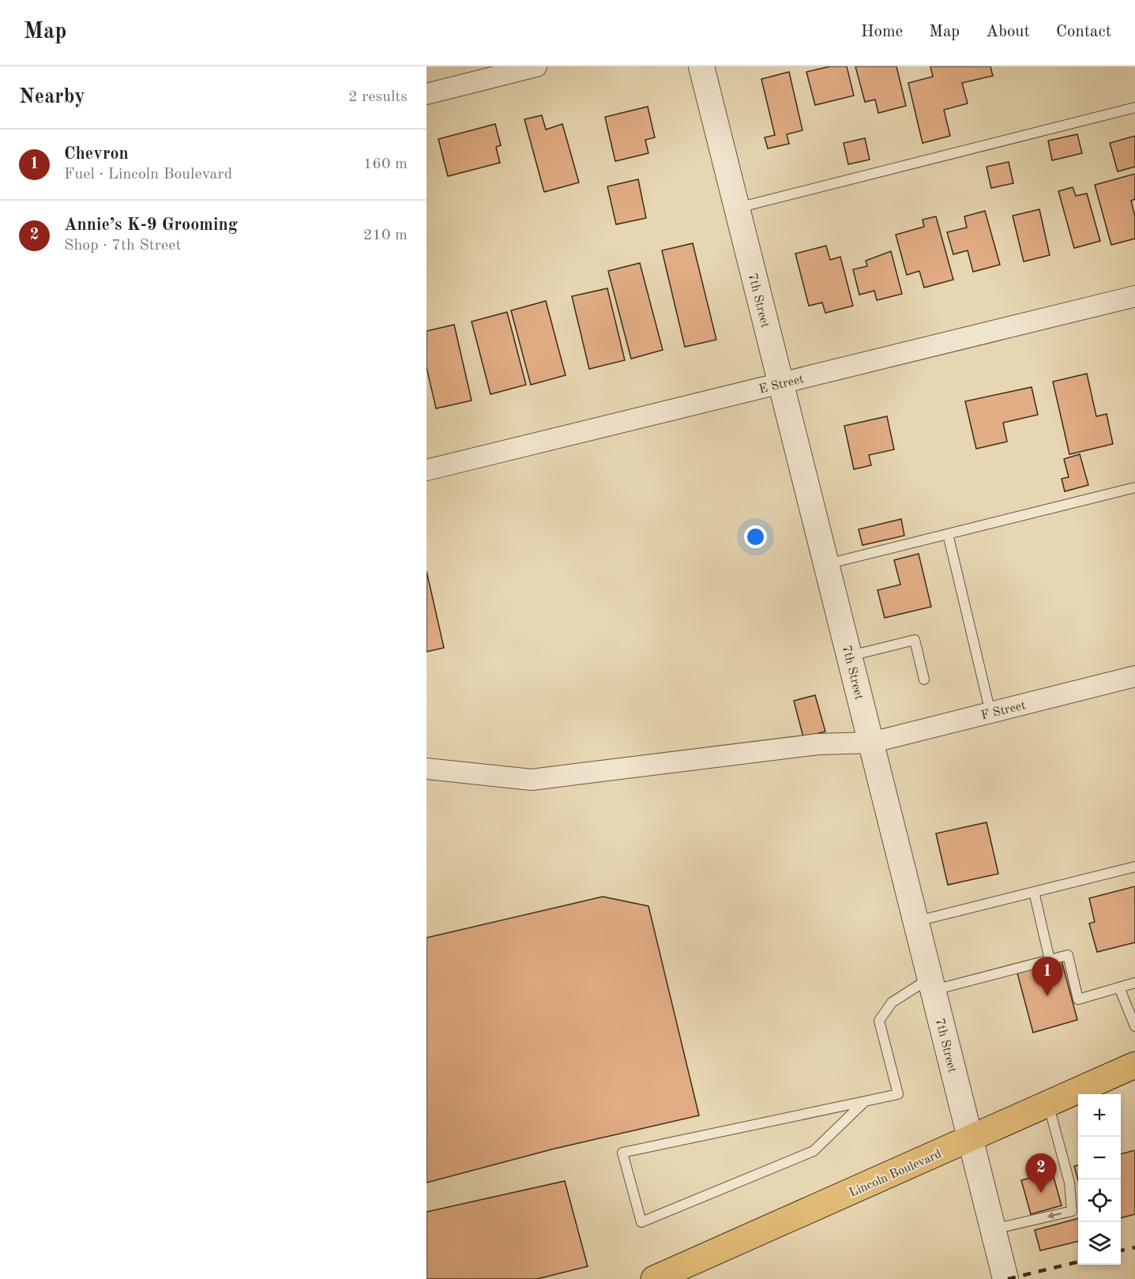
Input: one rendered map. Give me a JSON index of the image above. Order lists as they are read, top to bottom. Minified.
{"streets":{"main road":["Lincoln Boulevard"],"street":["7th Street","E Street","F Street"]},"crossings":[["7th Street","E Street"],["7th Street","F Street"],["7th Street","Lincoln Boulevard"]],"page":{"header":"Map","nav":["Home","Map","About","Contact"],"heading":["Nearby","2 results"],"list":[{"mark":"1","name":"Chevron","note":"Fuel · Lincoln Boulevard","value":"160 m"},{"mark":"2","name":"Annie’s K-9 Grooming","note":"Shop · 7th Street","value":"210 m"}],"pins":["1","2"],"map_buttons":["+","−"]}}
